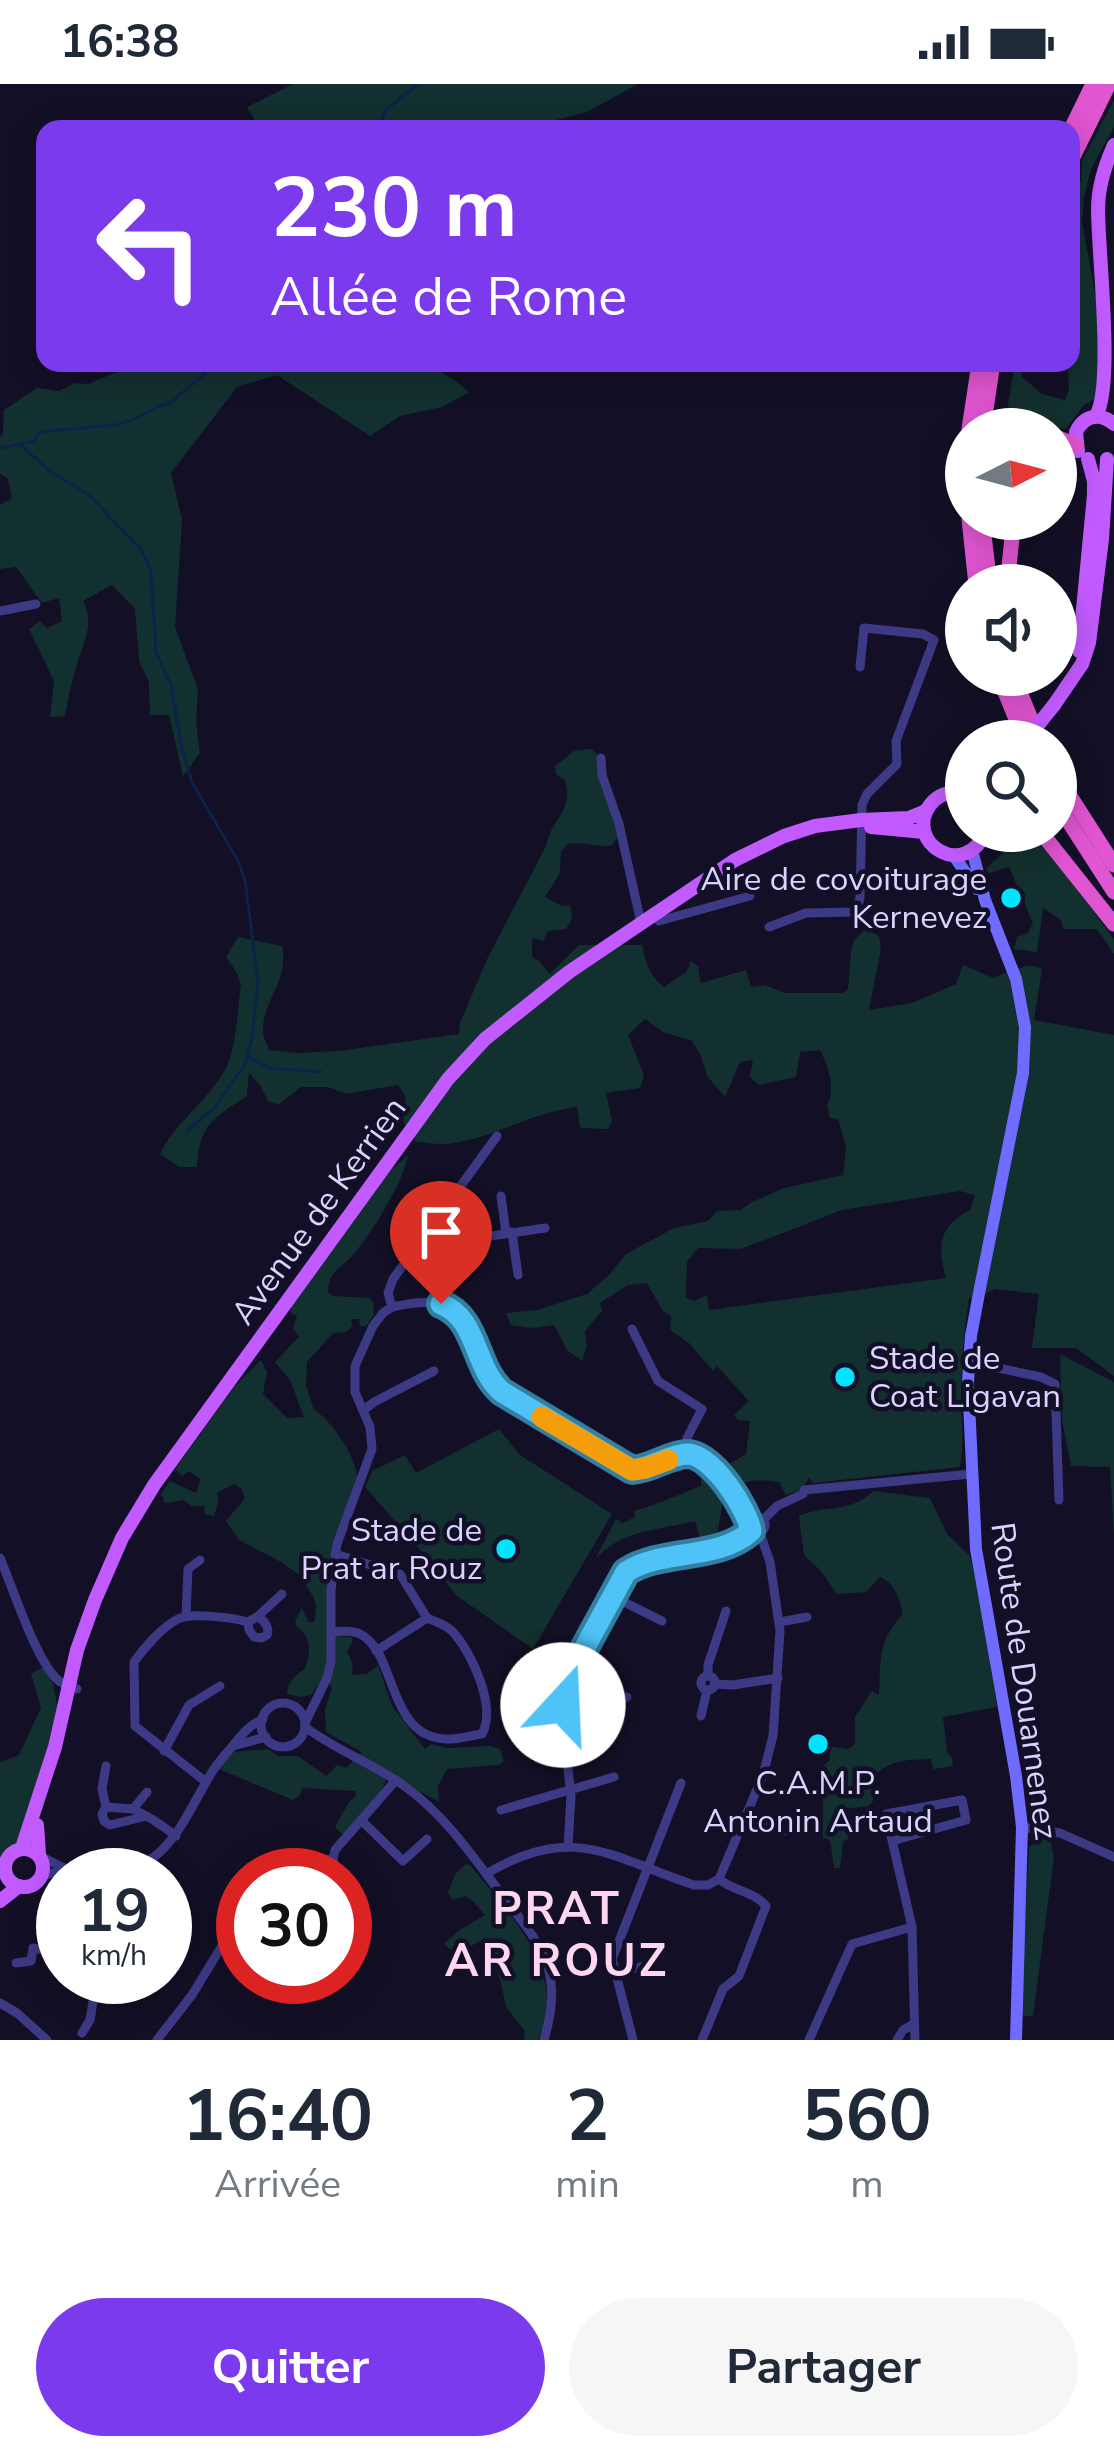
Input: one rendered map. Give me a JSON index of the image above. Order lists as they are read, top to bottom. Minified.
{"streets":{"main road":["Avenue de Kerrien","Route de Douarnenez"]},"districts":["PRAT AR ROUZ"],"places":["Aire de covoiturage Kernevez","Stade de Coat Ligavan","Stade de Prat ar Rouz","C.A.M.P. Antonin Artaud"],"north":"right","page":{"status":"16:38","turn":["230 m","Allée de Rome"],"speed":"19 km/h","limit":"30","eta":["16:40","Arrivée","2","min","560","m"],"buttons":["Quitter","Partager"]}}
